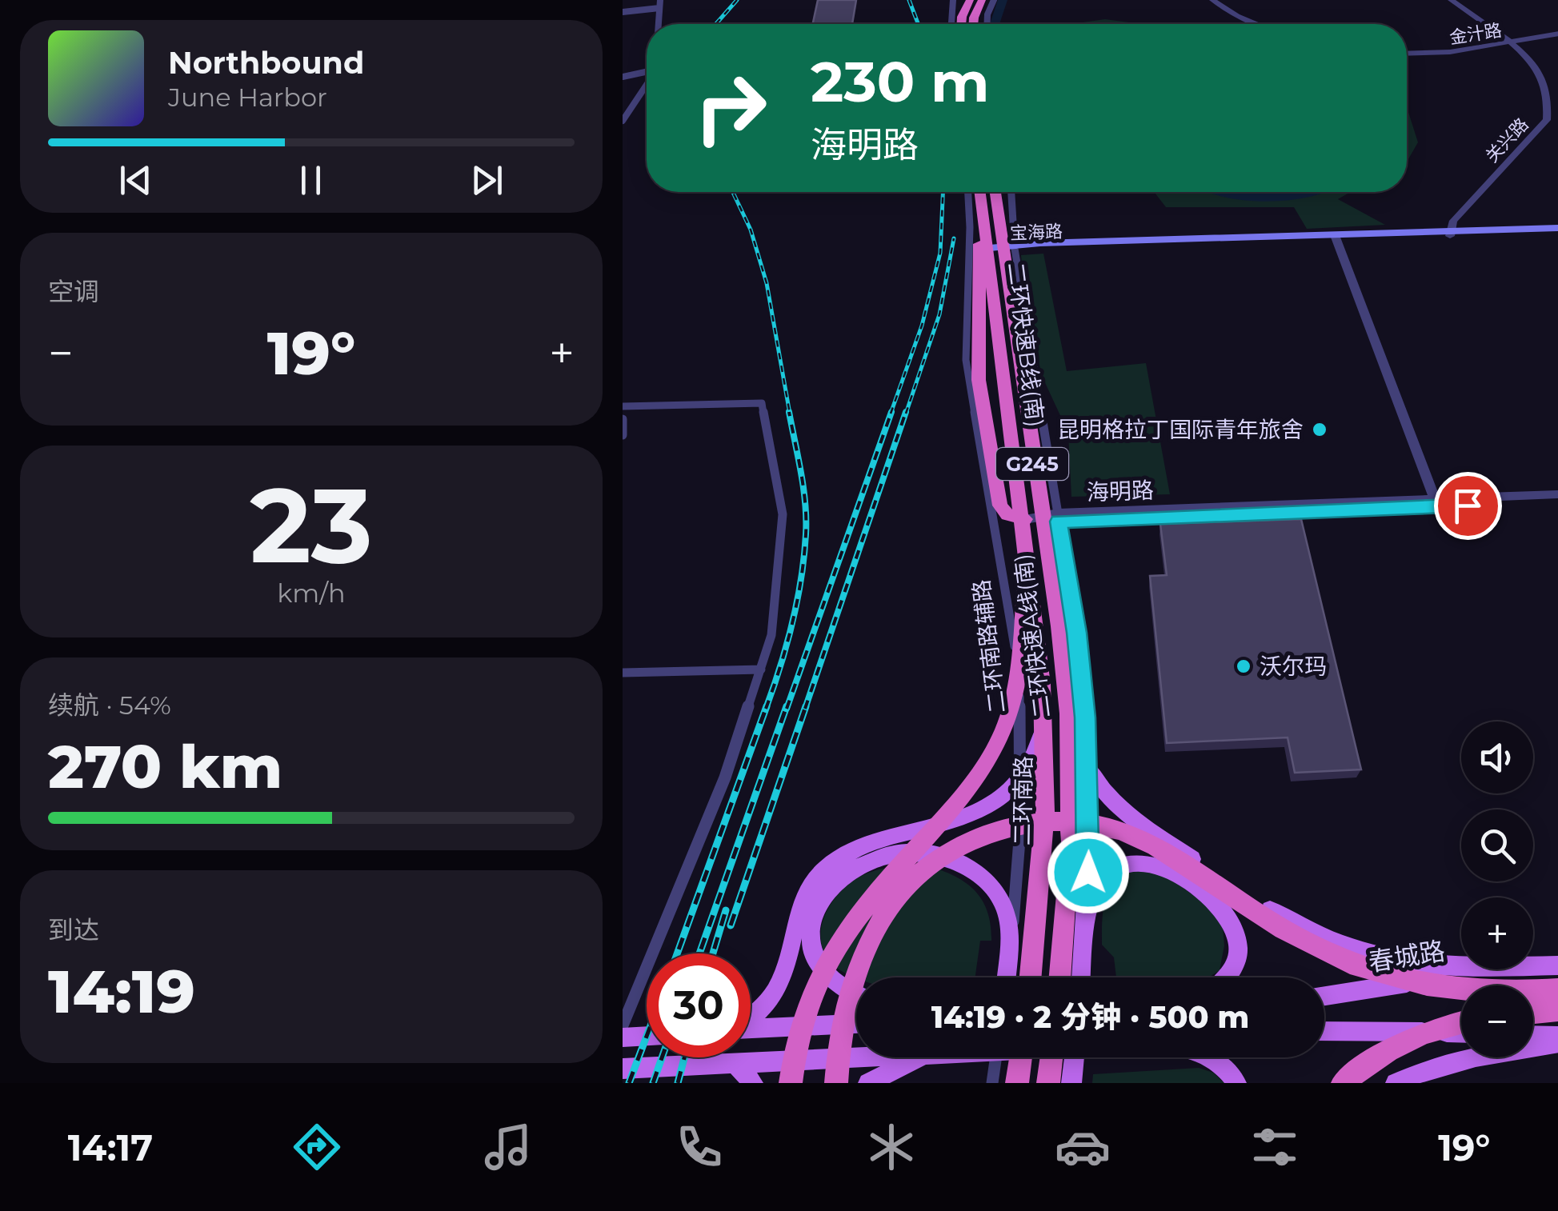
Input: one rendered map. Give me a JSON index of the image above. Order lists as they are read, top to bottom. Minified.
{"streets":{"highway":["二环快速B线(南)","二环快速A线(南)"],"main road":["宝海路","G245","二环南路","春城路"],"street":["金汁路","关兴路","海明路","二环南路辅路"]},"crossings":[["金汁路","关兴路"],["关兴路","宝海路"],["宝海路","二环南路"],["二环快速B线(南)","海明路"],["二环快速B线(南)","二环南路"],["海明路","二环南路"]],"places":["昆明格拉丁国际青年旅舍","沃尔玛"],"page":{"turn":["230 m","海明路"],"song":["Northbound","June Harbor"],"tile":["空调",["23","km/h"],["续航 · 54%","270 km"],["到达","14:19"]],"heat":["−","19°","+"],"map_buttons":["+","−"],"limit":"30","trip":"14:19 · 2 分钟 · 500 m","tabs":["14:17","19°"]}}
